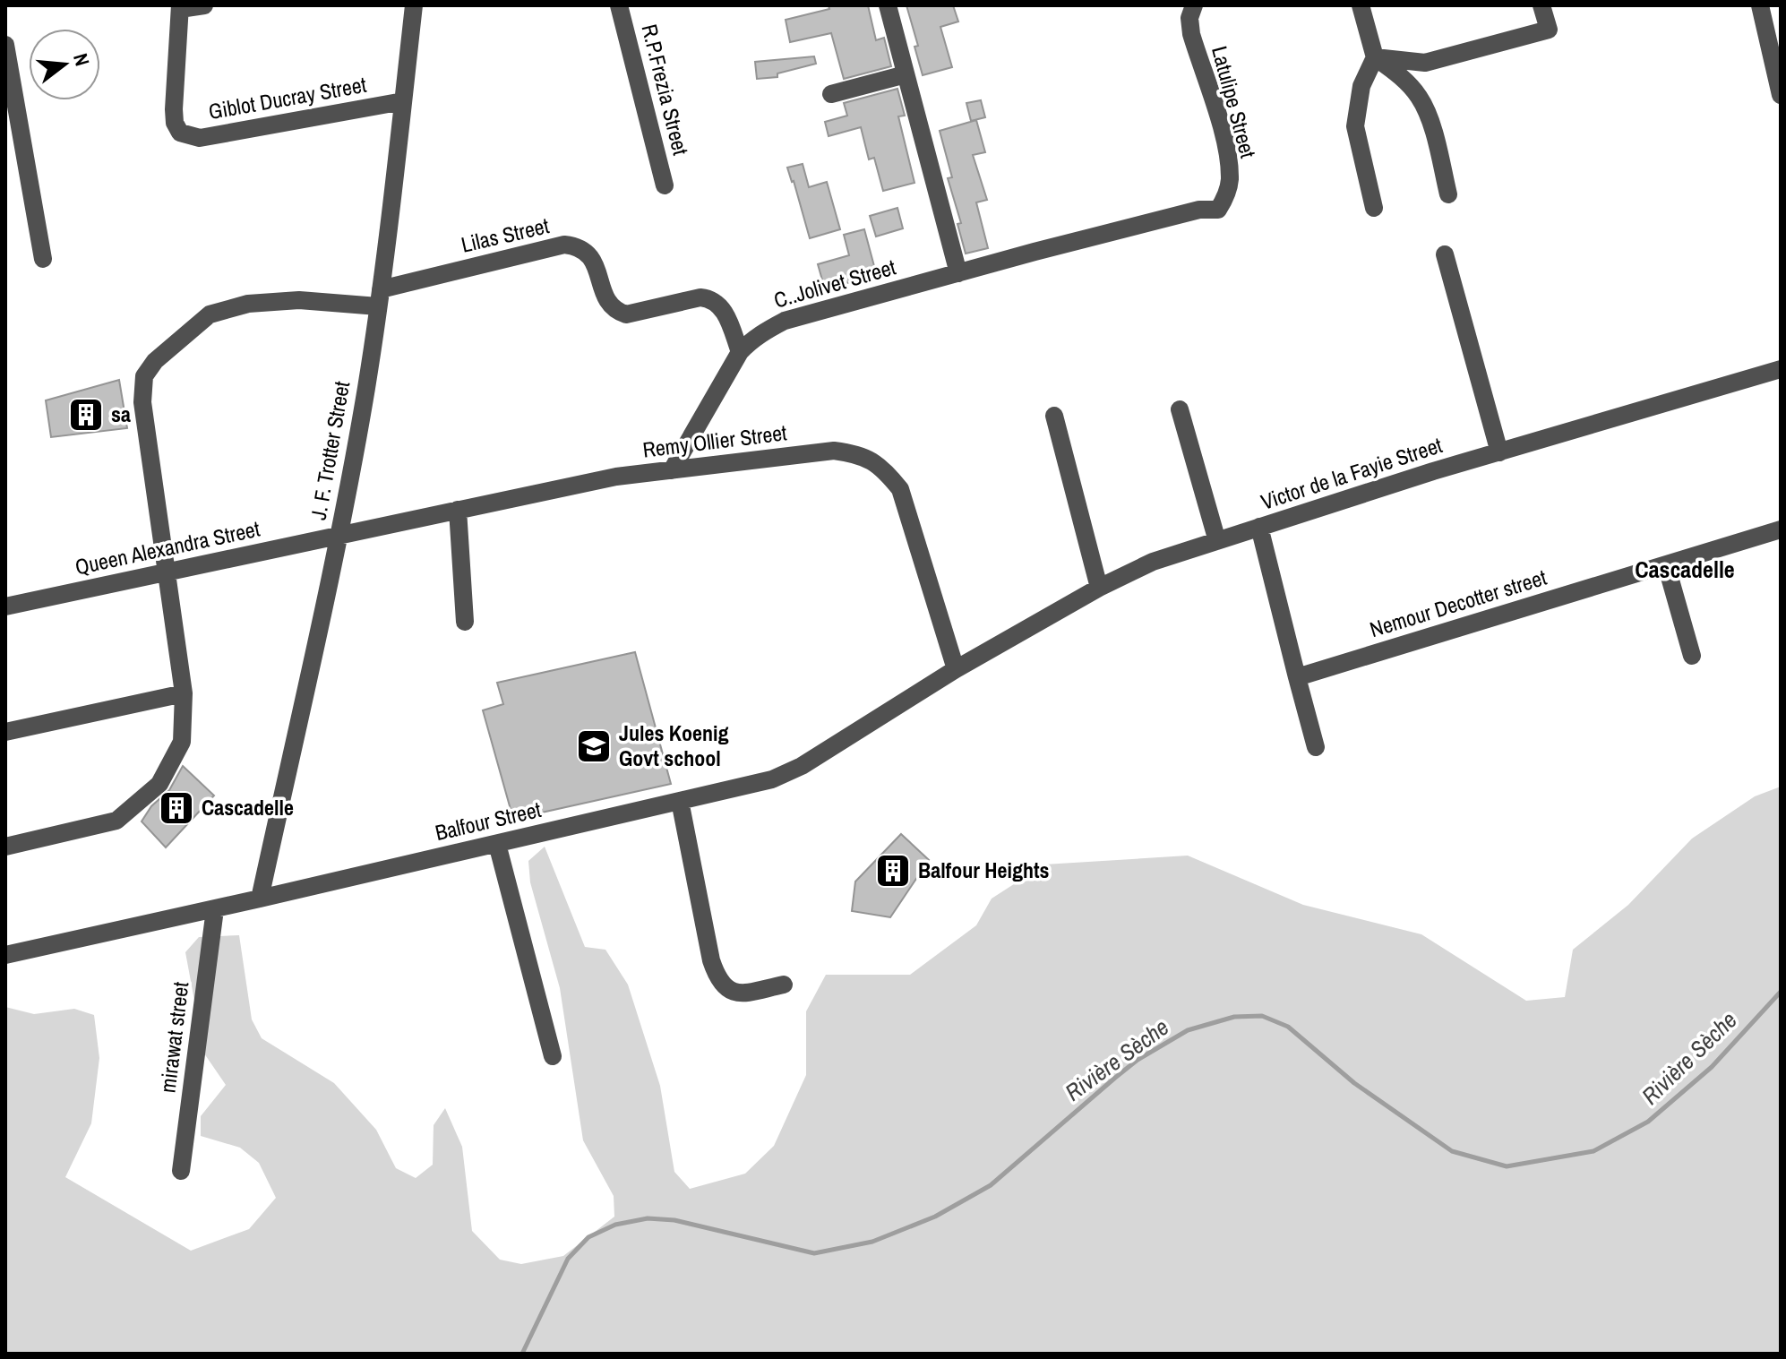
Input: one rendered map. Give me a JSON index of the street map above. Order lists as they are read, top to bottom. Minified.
{"streets":{"street":["R.P.Frezia Street","Giblot Ducray Street","Latulipe Street","Lilas Street","C..Jolivet Street","Remy Ollier Street","J. F. Trotter Street","Victor de la Fayie Street","Queen Alexandra Street","Nemour Decotter street","Balfour Street","mirawat street"]},"crossings":[["Giblot Ducray Street","J. F. Trotter Street"],["Latulipe Street","C..Jolivet Street"],["Lilas Street","C..Jolivet Street"],["Lilas Street","J. F. Trotter Street"],["C..Jolivet Street","Remy Ollier Street"],["Remy Ollier Street","J. F. Trotter Street"],["Remy Ollier Street","Victor de la Fayie Street"],["Remy Ollier Street","Queen Alexandra Street"],["Remy Ollier Street","Balfour Street"],["J. F. Trotter Street","Queen Alexandra Street"],["J. F. Trotter Street","Balfour Street"],["Victor de la Fayie Street","Balfour Street"],["Balfour Street","mirawat street"]],"districts":["Cascadelle"],"water":["Rivière Sèche"],"places":{"building":["sa","Cascadelle","Balfour Heights"],"school or university":["Jules Koenig Govt school"]},"north":"right"}
